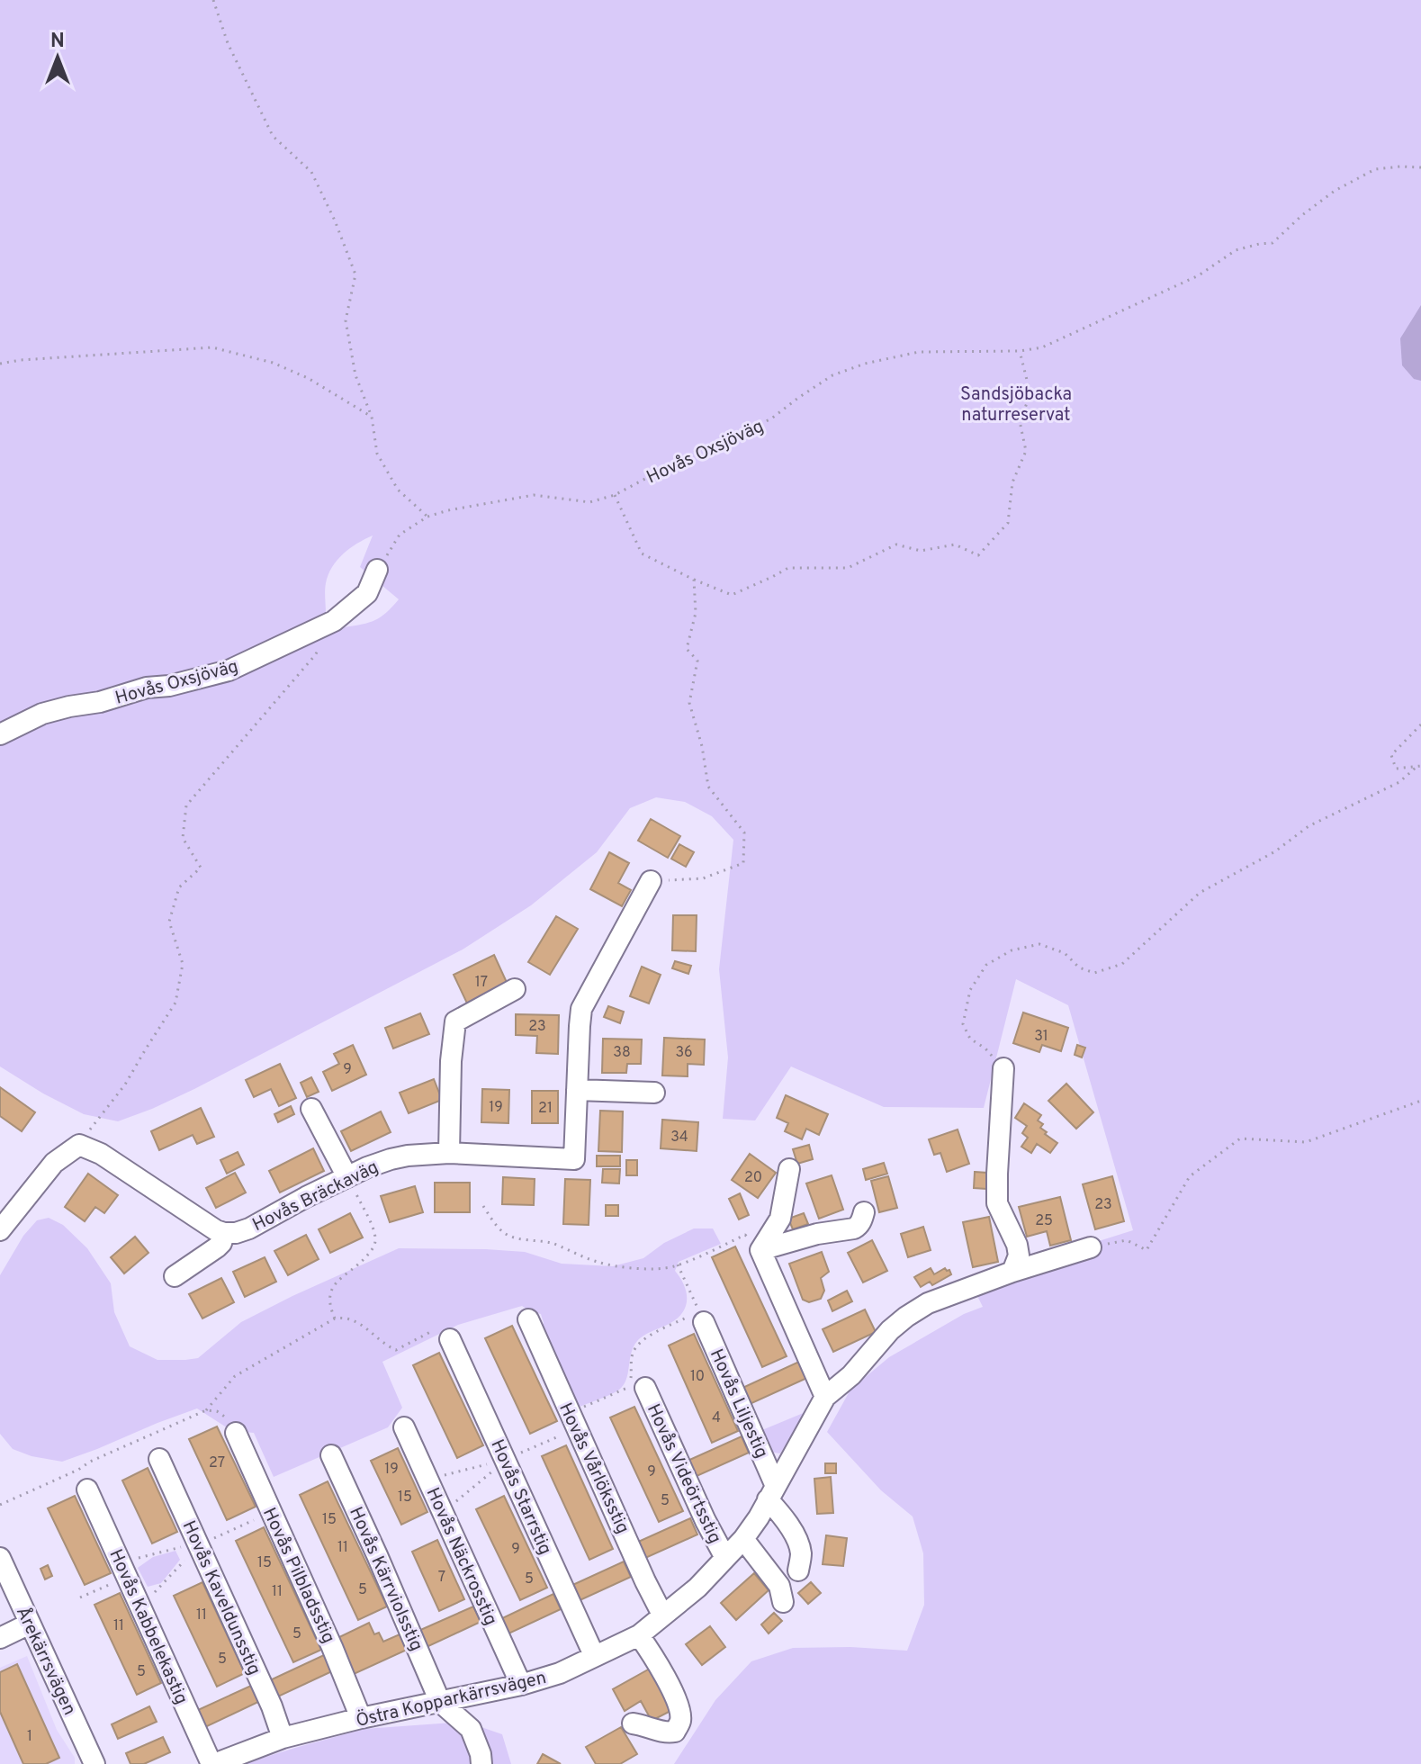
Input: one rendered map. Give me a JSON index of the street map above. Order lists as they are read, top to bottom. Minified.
{"streets":{"street":["Hovås Oxsjöväg","Hovås Bräckaväg","Hovås Liljestig","Hovås Vårlöksstig","Hovås Videörtsstig","Hovås Starrstig","Hovås Näckrosstig","Hovås Pilbladsstig","Hovås Kärrviolsstig","Hovås Kaveldunsstig","Hovås Kabbelekastig","Årekärrsvägen","Östra Kopparkärrsvägen"]},"crossings":[["Hovås Liljestig","Östra Kopparkärrsvägen"],["Hovås Vårlöksstig","Östra Kopparkärrsvägen"],["Hovås Videörtsstig","Östra Kopparkärrsvägen"],["Hovås Starrstig","Östra Kopparkärrsvägen"],["Hovås Näckrosstig","Östra Kopparkärrsvägen"],["Hovås Pilbladsstig","Östra Kopparkärrsvägen"],["Hovås Kärrviolsstig","Östra Kopparkärrsvägen"],["Hovås Kaveldunsstig","Östra Kopparkärrsvägen"],["Hovås Kabbelekastig","Östra Kopparkärrsvägen"]],"parks":["Sandsjöbacka naturreservat"],"house_numbers":["17","23","31","38","36","9","19","21","34","20","23","25","10","4","27","19","9","15","5","15","11","9","15","7","5","5","11","11","11","5","5","5","1"],"north":"top"}
